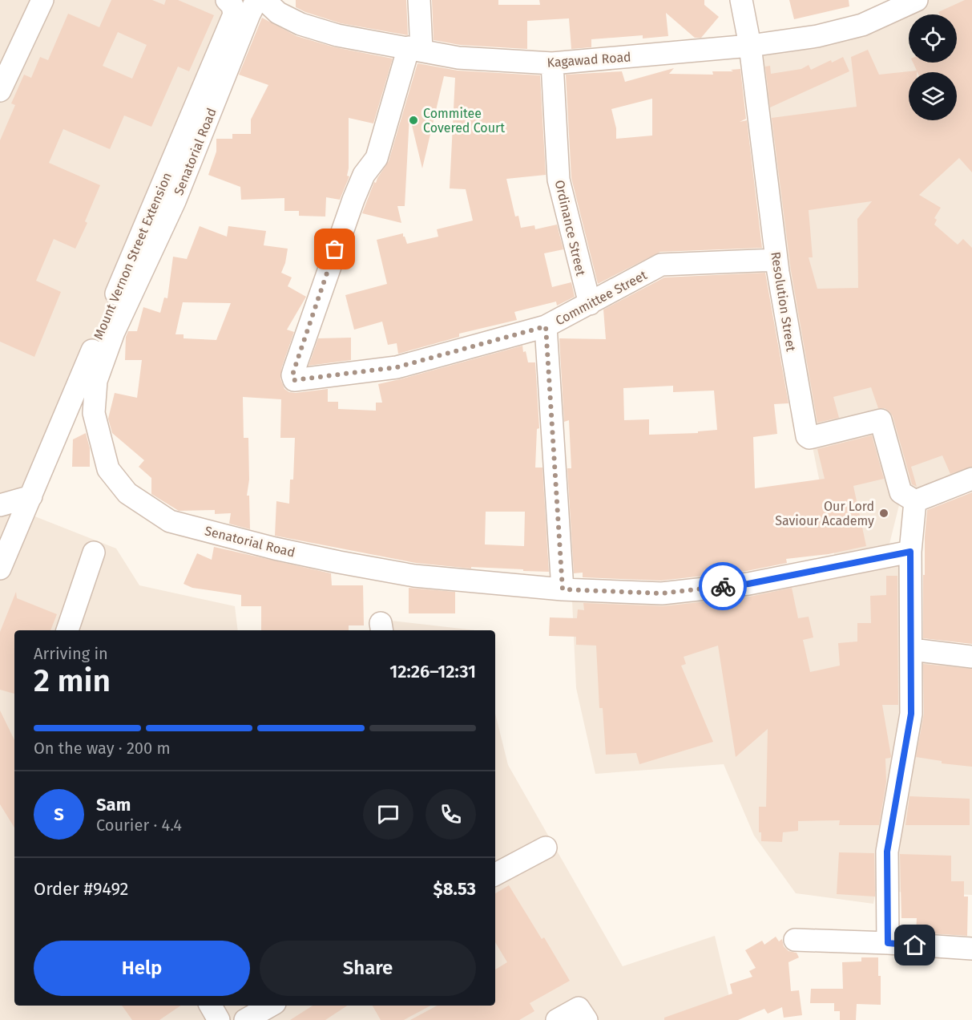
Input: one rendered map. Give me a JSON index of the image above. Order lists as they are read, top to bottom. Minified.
{"streets":{"street":["Kagawad Road","Senatorial Road","Ordinance Street","Mount Vernon Street Extension","Committee Street","Resolution Street"]},"crossings":[["Kagawad Road","Ordinance Street"],["Kagawad Road","Committee Street"],["Kagawad Road","Resolution Street"],["Ordinance Street","Committee Street"],["Committee Street","Resolution Street"]],"places":["Commitee Covered Court","Our Lord Saviour Academy"],"page":{"heading":["2 min","Arriving in","12:26–12:31"],"panel":["Sam","Courier · 4.4","Order #9492","$8.53"],"bar":"On the way · 200 m","round":"S","buttons":["Help","Share"]}}
